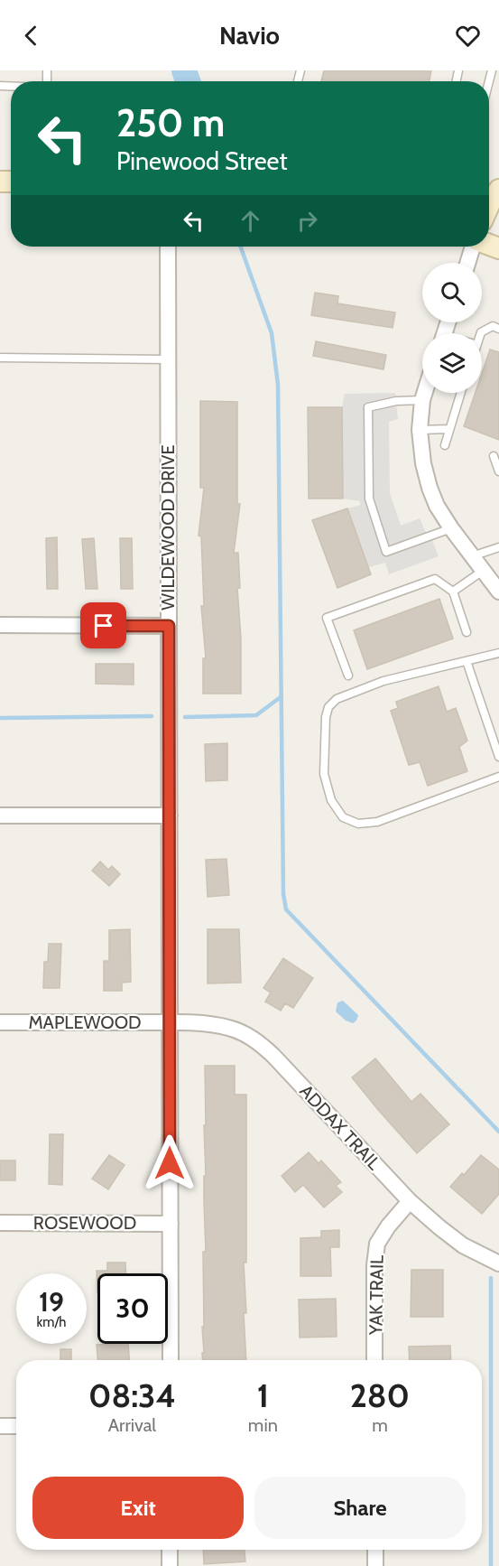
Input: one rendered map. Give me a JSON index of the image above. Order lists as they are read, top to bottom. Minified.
{"streets":{"street":["WILDEWOOD DRIVE","MAPLEWOOD","ADDAX TRAIL","ROSEWOOD","YAK TRAIL"]},"crossings":[["WILDEWOOD DRIVE","MAPLEWOOD"],["WILDEWOOD DRIVE","ADDAX TRAIL"],["WILDEWOOD DRIVE","ROSEWOOD"],["MAPLEWOOD","ADDAX TRAIL"],["ADDAX TRAIL","YAK TRAIL"]],"page":{"header":"Navio","turn":["250 m","Pinewood Street"],"speed":"19 km/h","limit":"30","eta":["08:34","Arrival","1","min","280","m"],"buttons":["Exit","Share"]}}
